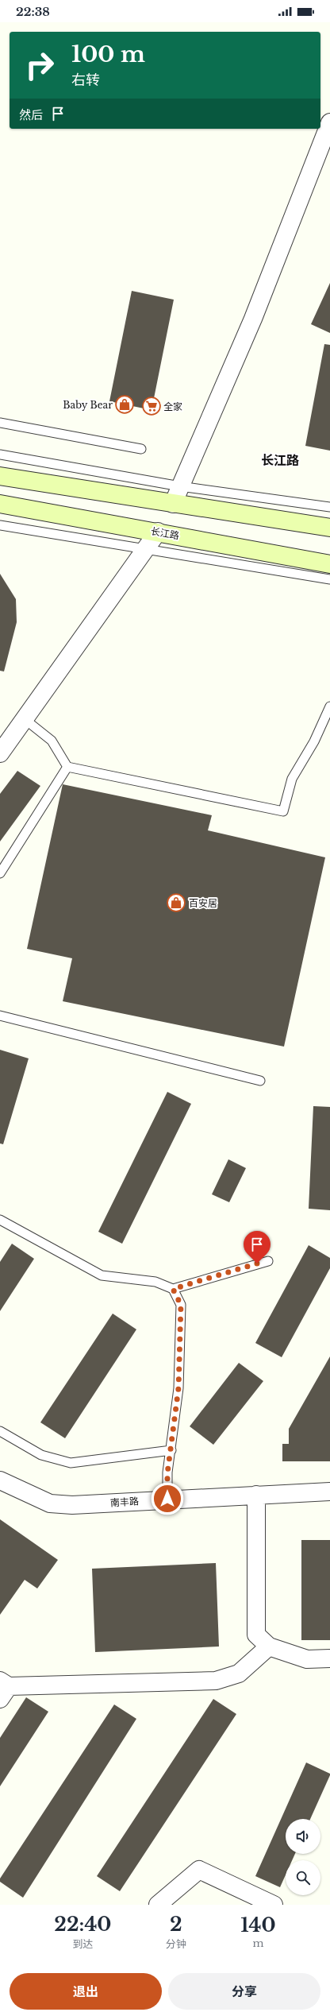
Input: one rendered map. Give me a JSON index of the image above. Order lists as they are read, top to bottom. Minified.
{"streets":{"main road":["长江路"],"street":["南丰路"]},"districts":["长江路"],"places":{"shop":["Baby Bear","百安居"],"supermarket":["全家"]},"page":{"status":"22:38","turn":["100 m","右转"],"then":"然后","eta":["22:40","到达","2","分钟","140","m"],"buttons":["退出","分享"]}}
